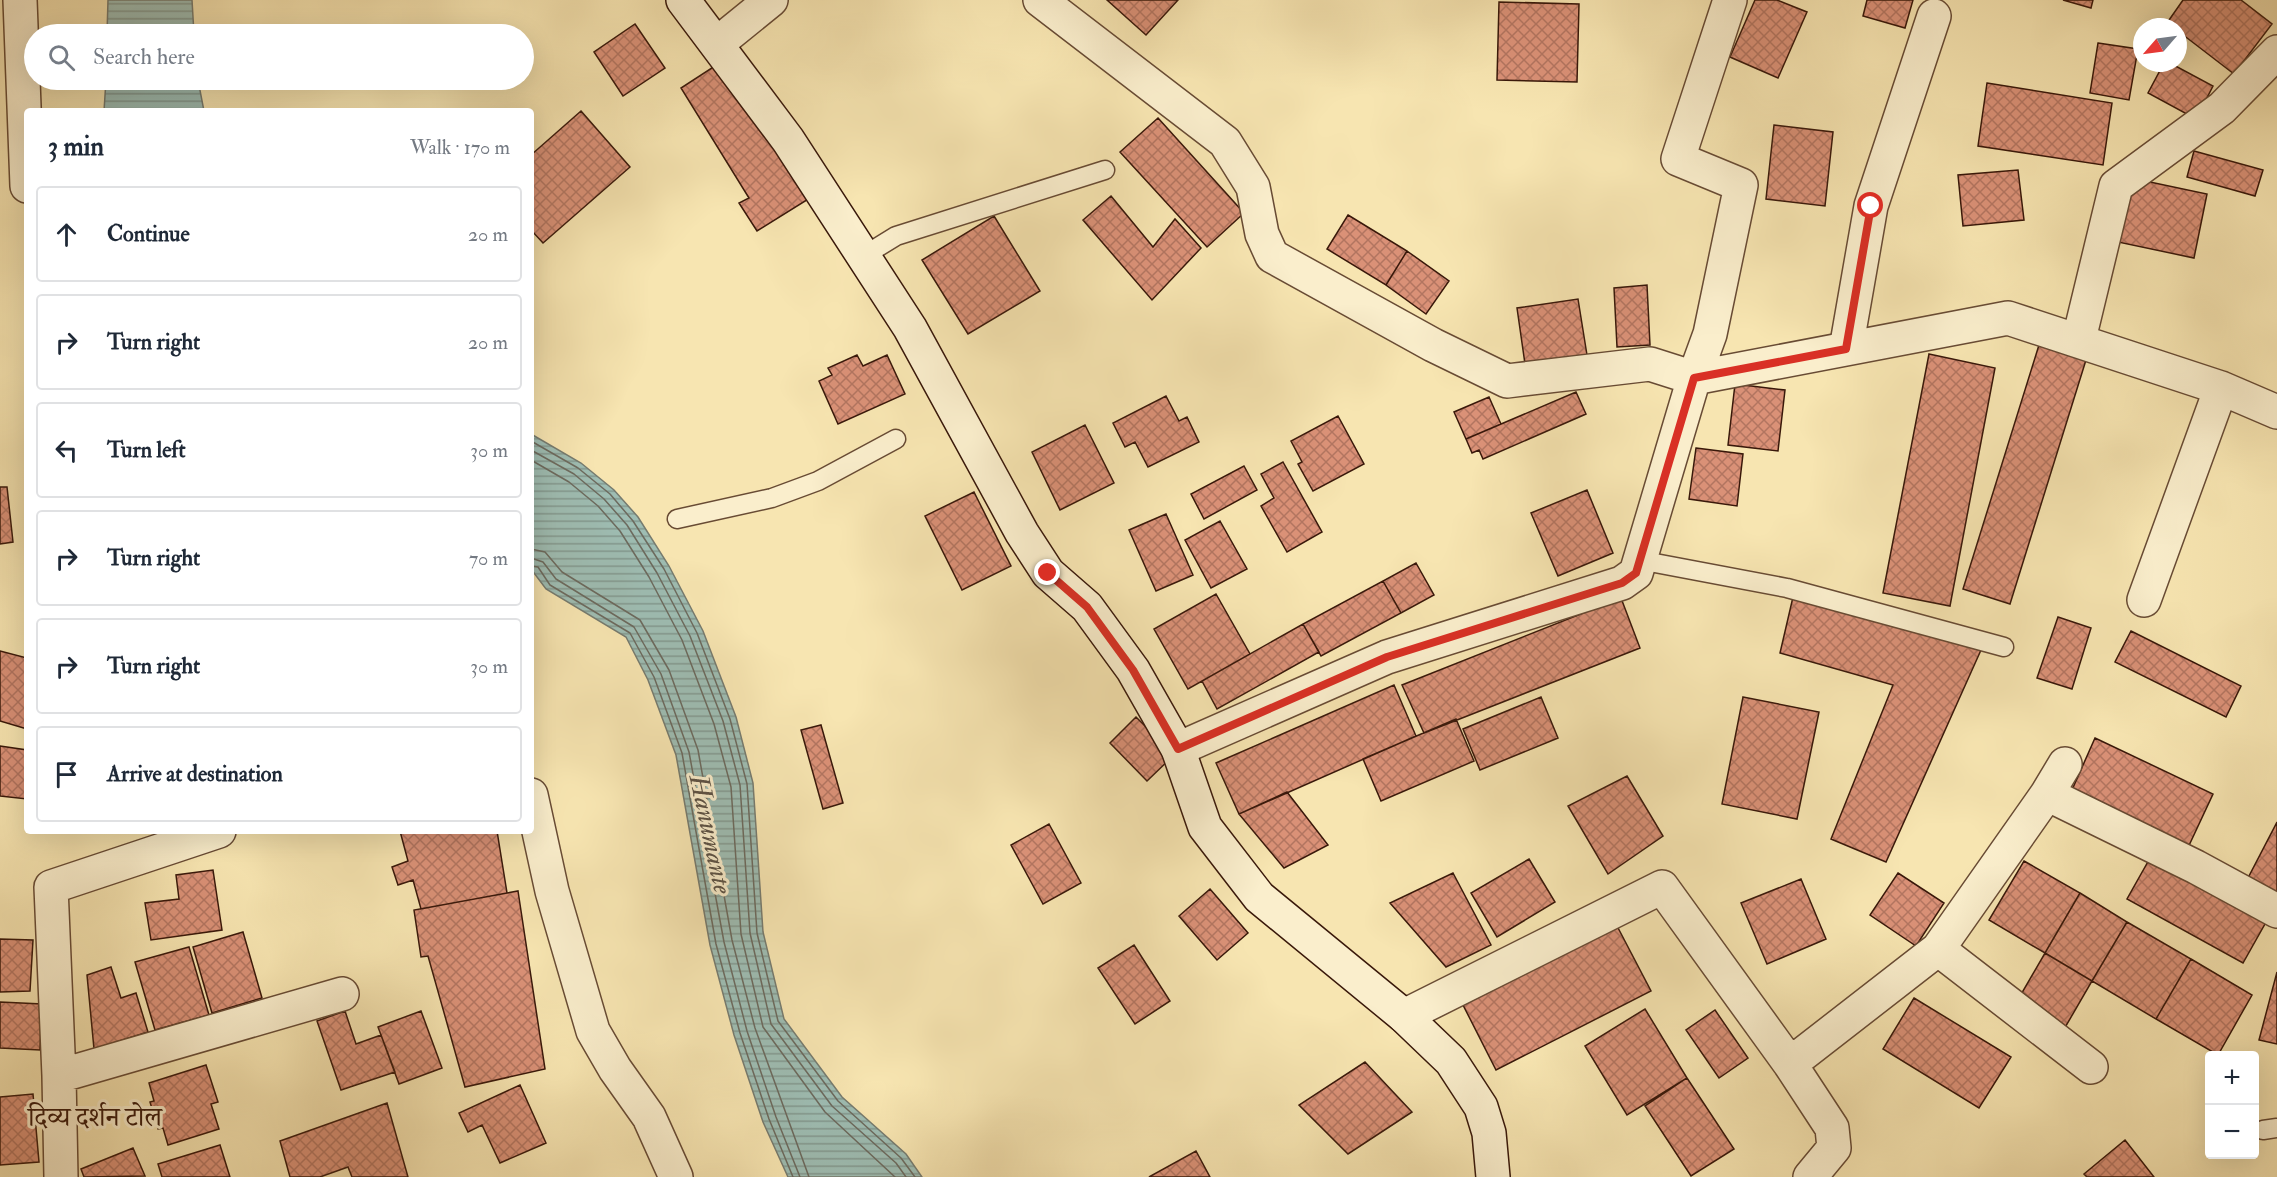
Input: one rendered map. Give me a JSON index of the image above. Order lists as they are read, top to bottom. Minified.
{"districts":["दिव्य दर्शन टोल"],"water":["Hanumante"],"north":"bottom left","page":{"search":"Search here","heading":["3 min","Walk · 170 m"],"list":[["Continue","20 m"],["Turn right","20 m"],["Turn left","30 m"],["Turn right","70 m"],["Turn right","30 m"],"Arrive at destination"],"map_buttons":["+","−"]}}
